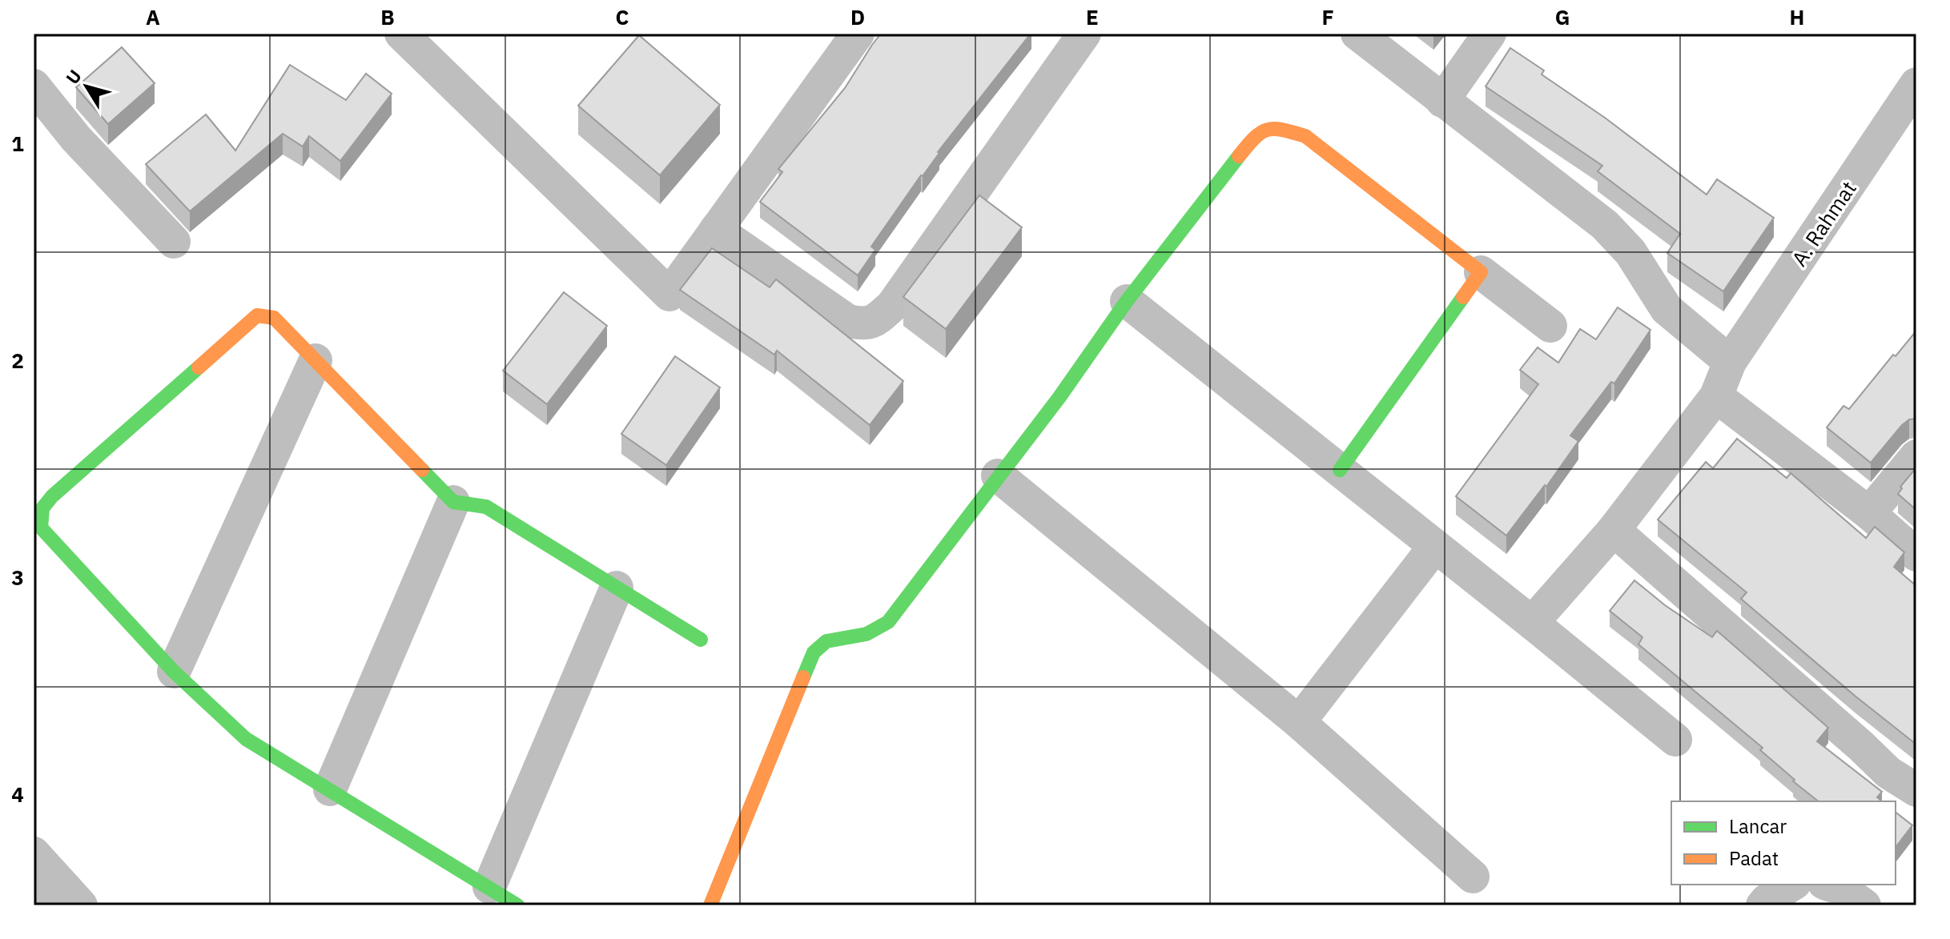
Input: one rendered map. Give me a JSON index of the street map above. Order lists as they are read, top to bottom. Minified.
{"streets":{"street":["A. Rahmat"]},"legend":["Lancar","Padat"],"north":"top left","grid":{"columns":["A","B","C","D","E","F","G","H"],"rows":["1","2","3","4"]}}
